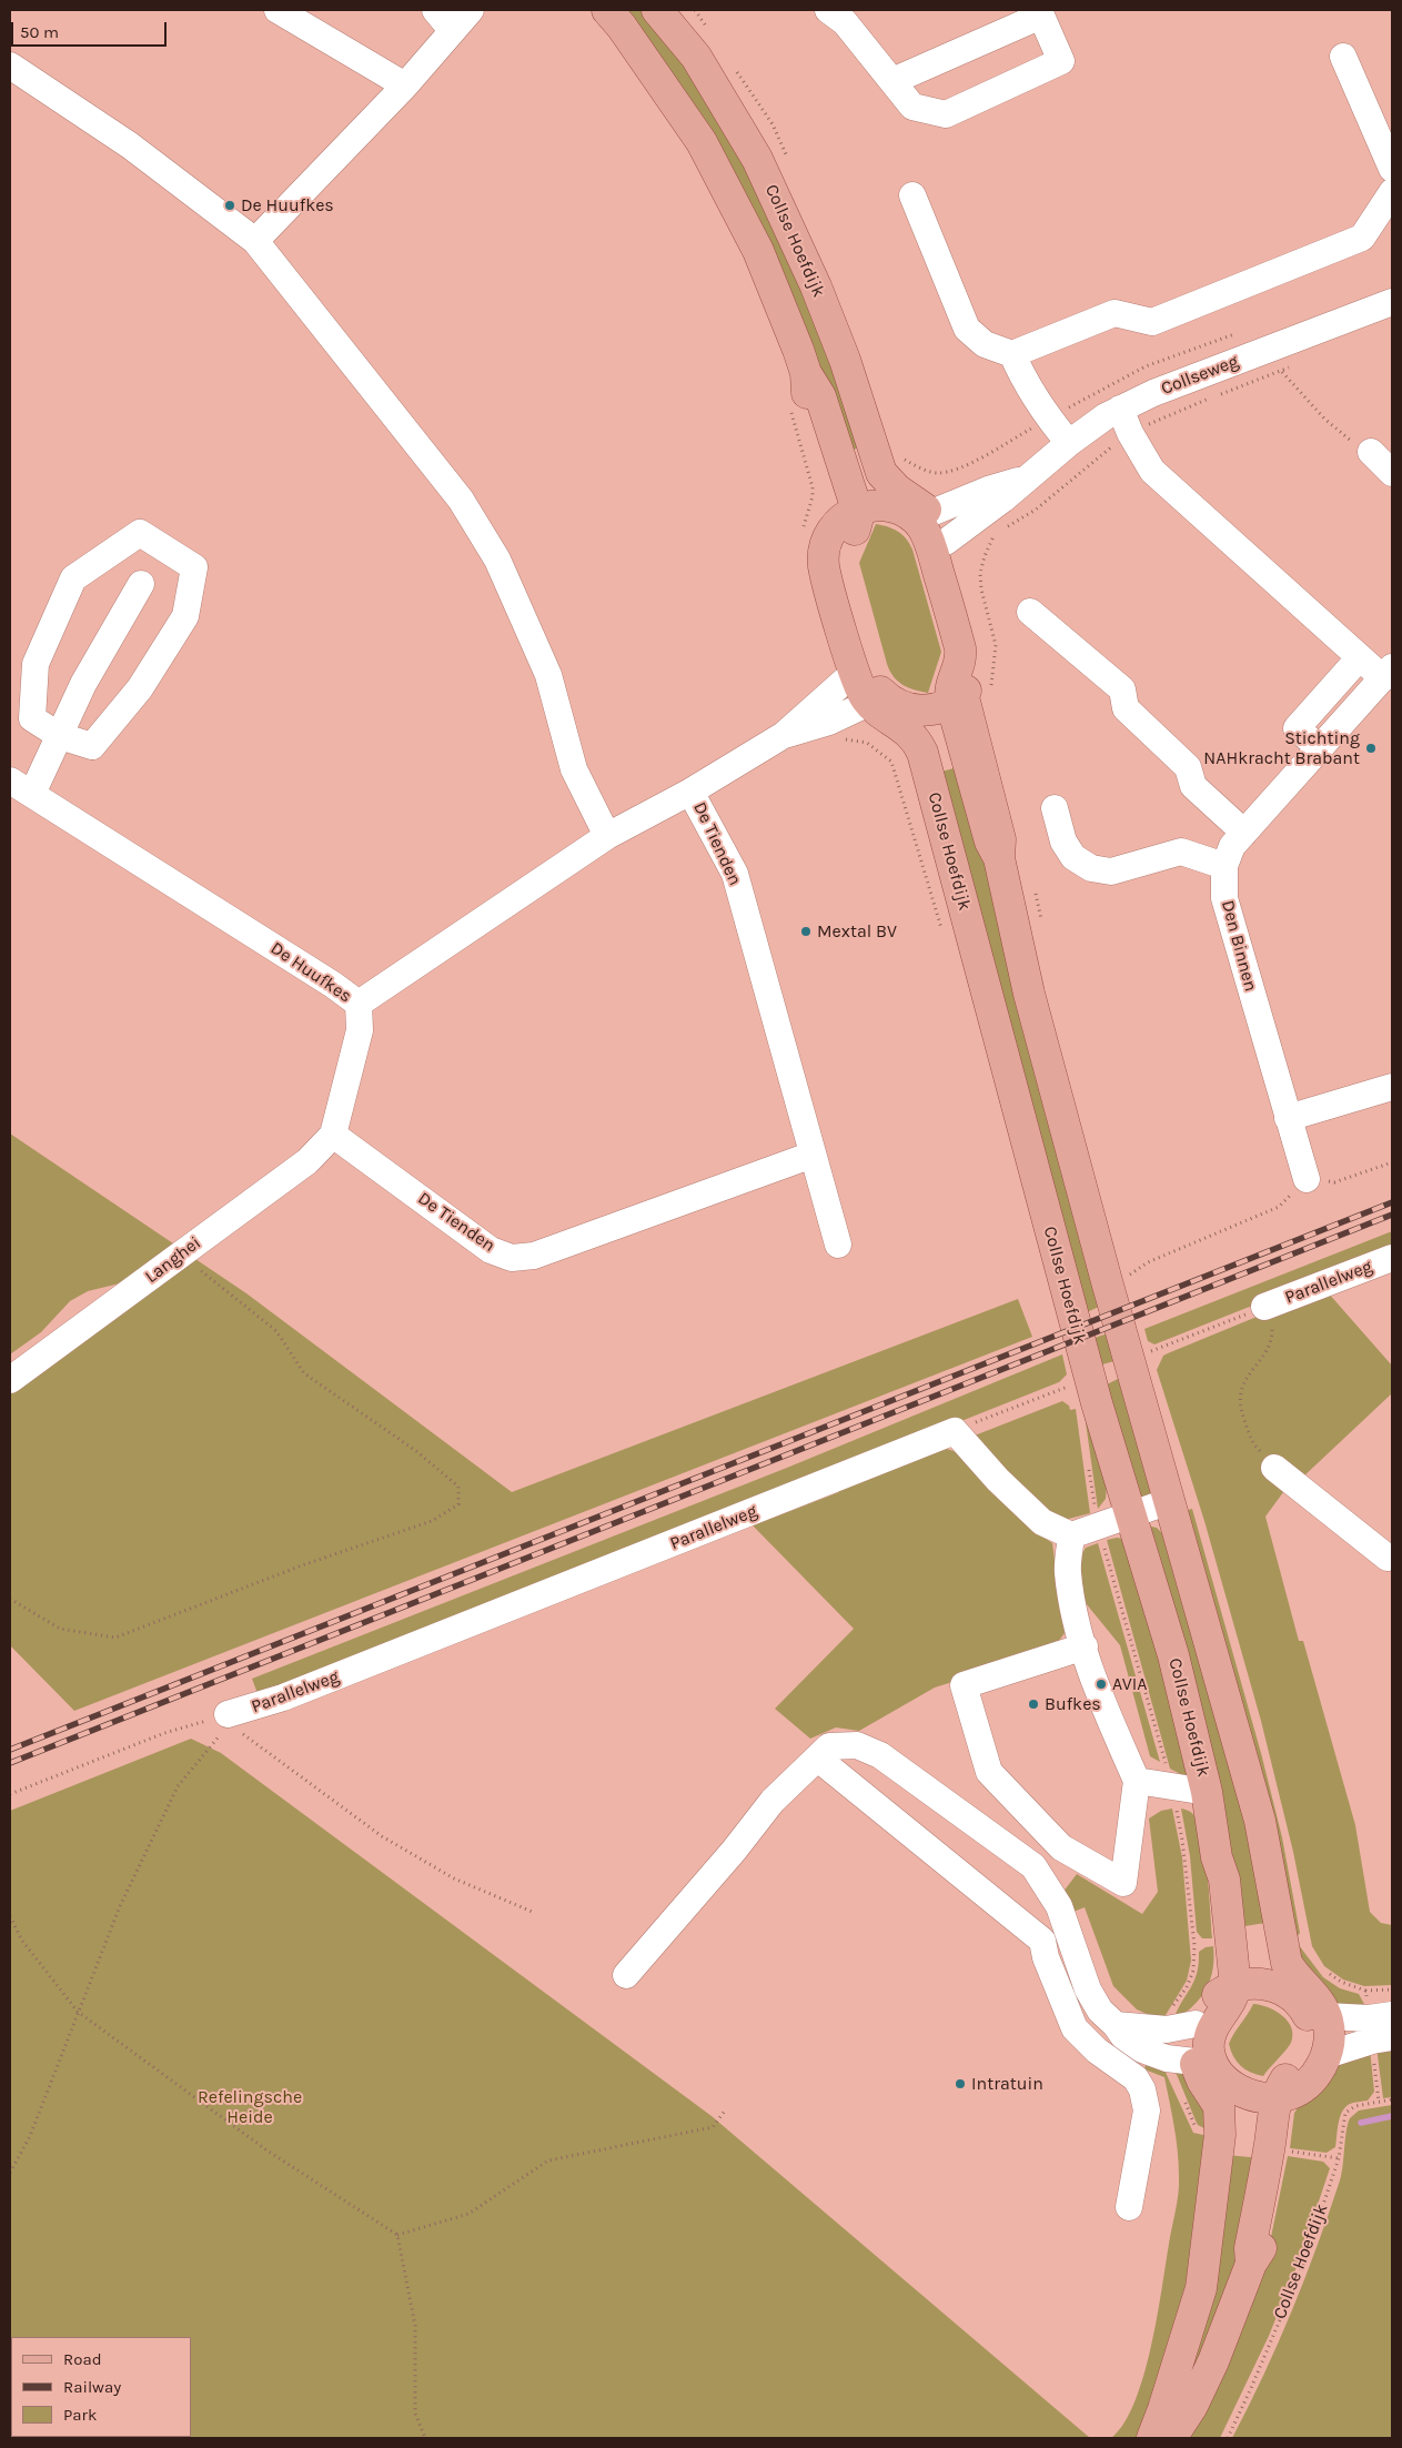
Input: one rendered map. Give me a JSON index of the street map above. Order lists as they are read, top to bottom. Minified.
{"streets":{"main road":["Collse Hoefdijk"],"street":["Collseweg","De Tienden","Den Binnen","De Huufkes","Langhei","Parallelweg"]},"crossings":[["Collse Hoefdijk","Collseweg"],["Collse Hoefdijk","De Huufkes"],["De Tienden","De Huufkes"],["De Tienden","Langhei"]],"parks":["Refelingsche Heide"],"places":["De Huufkes","Stichting NAHkracht Brabant","Mextal BV","AVIA","Bufkes","Intratuin"],"legend":["Road","Railway","Park"],"scale_bar":"50 m"}
